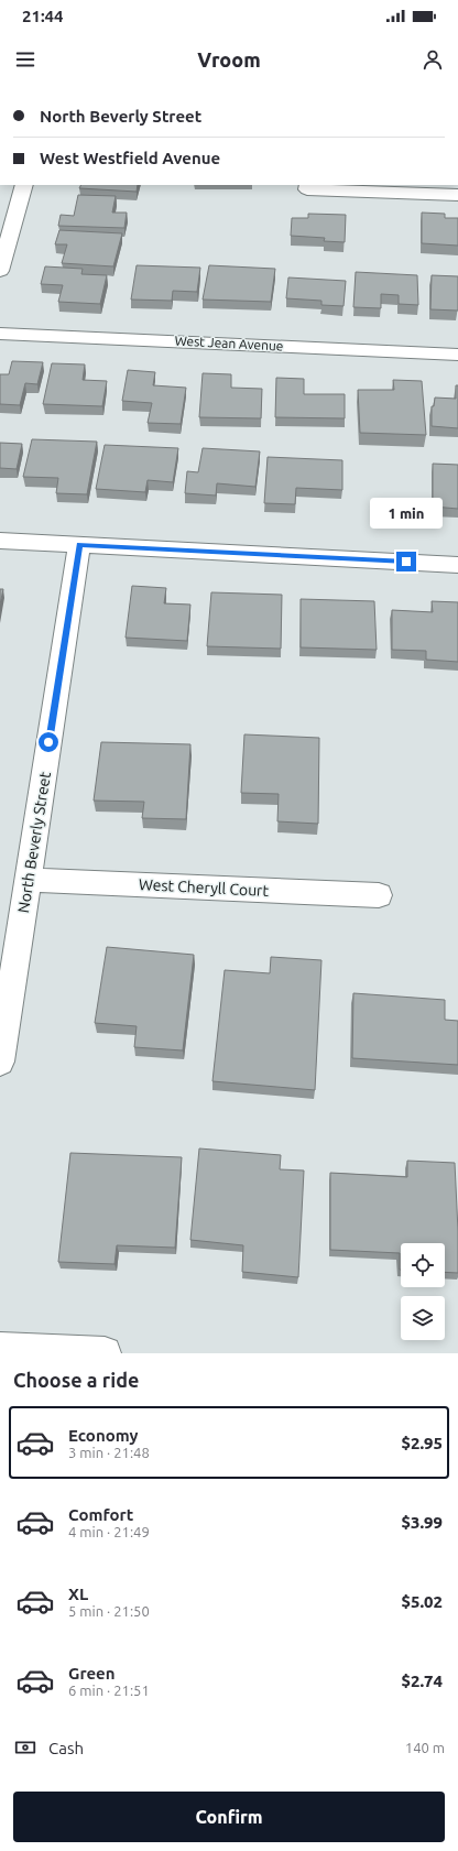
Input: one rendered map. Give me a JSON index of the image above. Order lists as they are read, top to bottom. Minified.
{"streets":{"street":["West Jean Avenue","North Beverly Street","West Cheryll Court"]},"crossings":[["North Beverly Street","West Cheryll Court"]],"page":{"status":"21:44","header":"Vroom","banner":["North Beverly Street","West Westfield Avenue"],"bubble":"1 min","heading":"Choose a ride","list":[{"name":"Economy","note":"3 min · 21:48","value":"$2.95"},{"name":"Comfort","note":"4 min · 21:49","value":"$3.99"},{"name":"XL","note":"5 min · 21:50","value":"$5.02"},{"name":"Green","note":"6 min · 21:51","value":"$2.74"}],"pay":["Cash","140 m"],"buttons":"Confirm"}}
